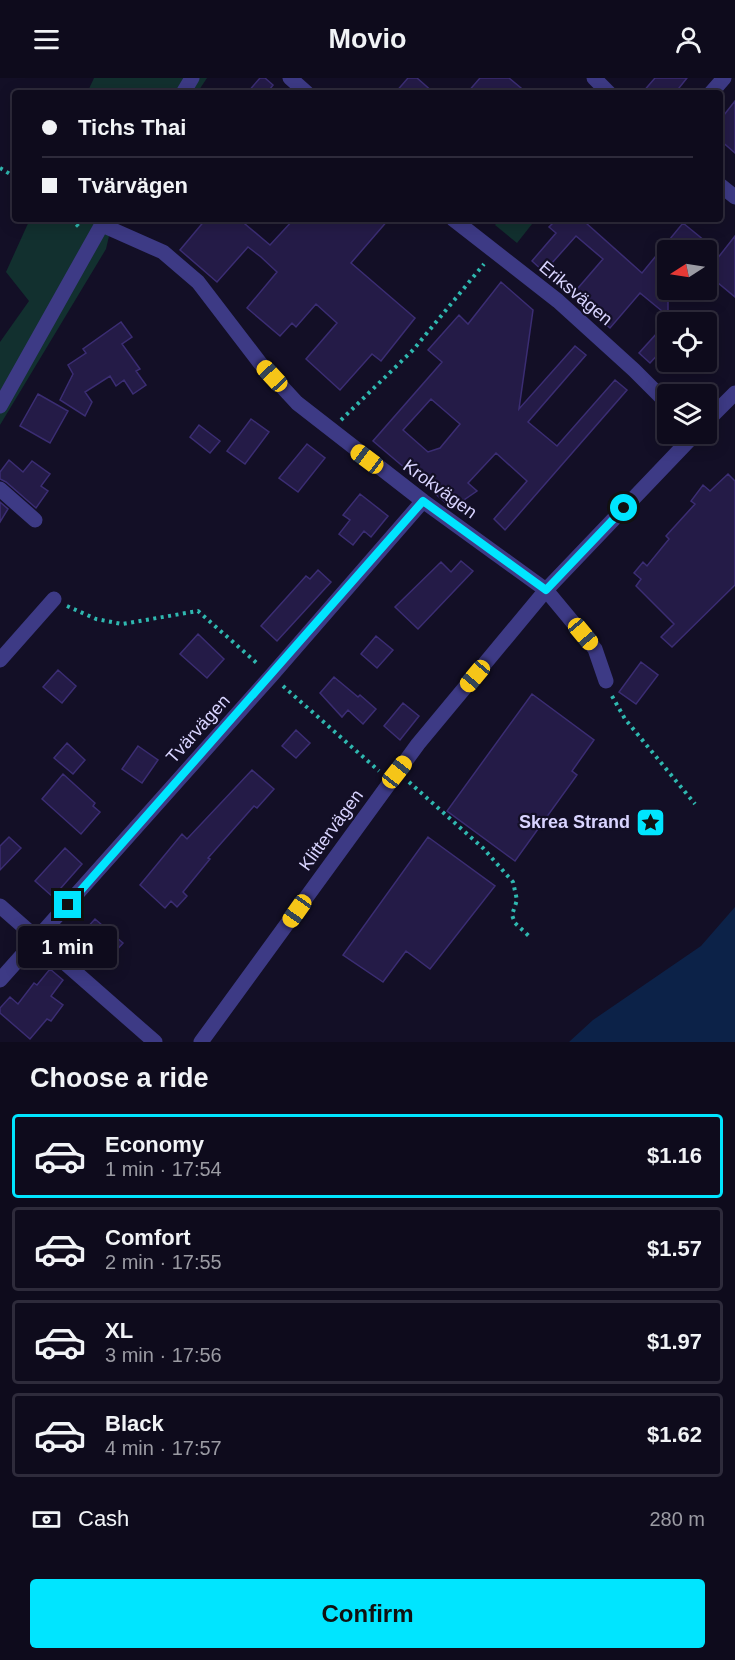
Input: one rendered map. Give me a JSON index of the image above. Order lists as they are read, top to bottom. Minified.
{"streets":{"street":["Eriksvägen","Krokvägen","Tvärvägen","Klittervägen"]},"crossings":[["Krokvägen","Tvärvägen"],["Krokvägen","Klittervägen"]],"places":{"place":["Skrea Strand"]},"north":"left","page":{"header":"Movio","banner":["Tichs Thai","Tvärvägen"],"bubble":"1 min","heading":"Choose a ride","list":[{"name":"Economy","note":"1 min · 17:54","value":"$1.16"},{"name":"Comfort","note":"2 min · 17:55","value":"$1.57"},{"name":"XL","note":"3 min · 17:56","value":"$1.97"},{"name":"Black","note":"4 min · 17:57","value":"$1.62"}],"pay":["Cash","280 m"],"buttons":"Confirm"}}
